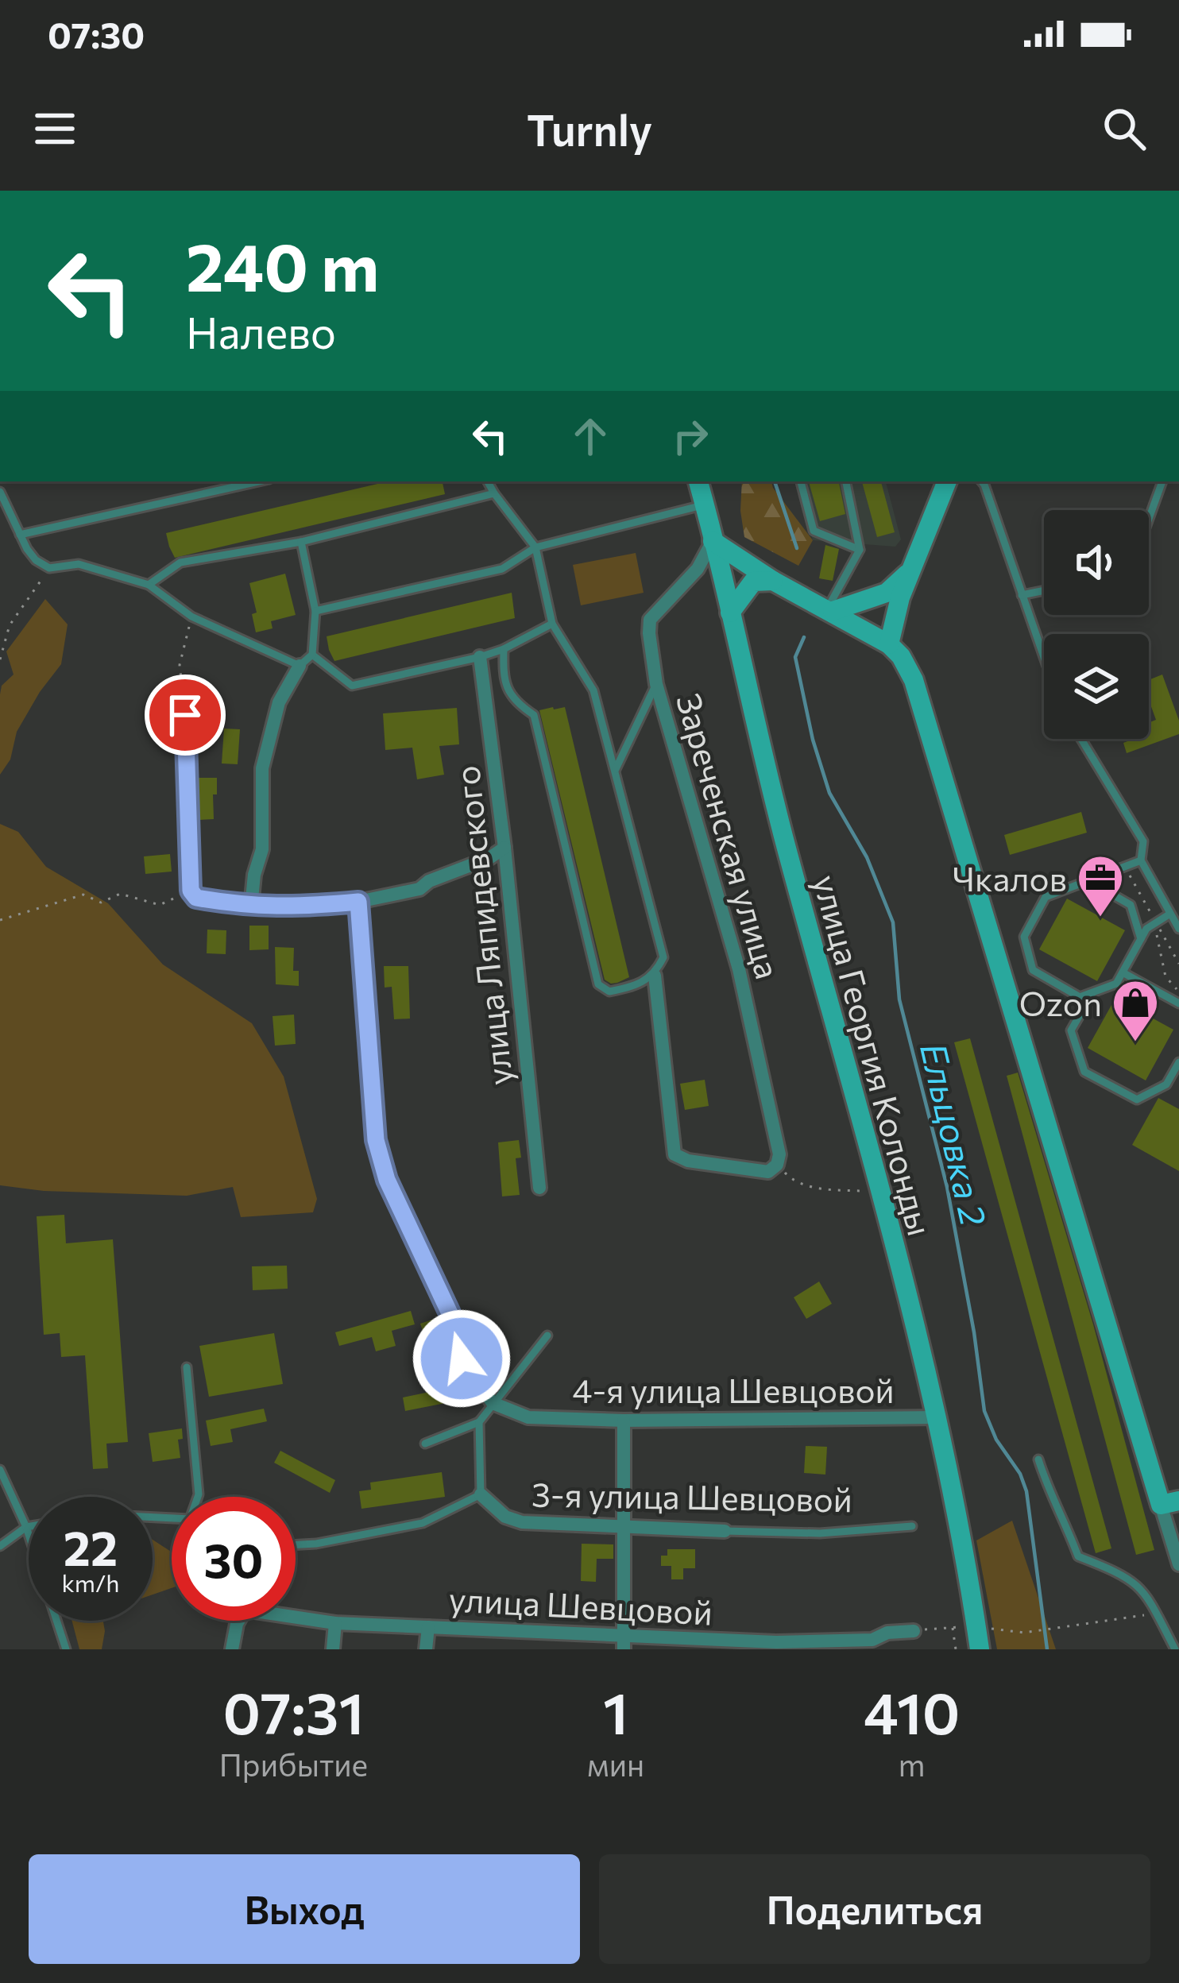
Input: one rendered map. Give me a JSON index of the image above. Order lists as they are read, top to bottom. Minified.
{"streets":{"street":["Зареченская улица","улица Ляпидевского","улица Георгия Колонды","4-я улица Шевцовой","3-я улица Шевцовой","улица Шевцовой"]},"crossings":[["Зареченская улица","улица Георгия Колонды"],["улица Георгия Колонды","4-я улица Шевцовой"]],"water":["Ельцовка 2"],"places":{"office":["Чкалов"],"shop":["Ozon"]},"page":{"status":"07:30","header":"Turnly","turn":["240 m","Налево"],"speed":"22 km/h","limit":"30","eta":["07:31","Прибытие","1","мин","410","m"],"buttons":["Выход","Поделиться"]}}
